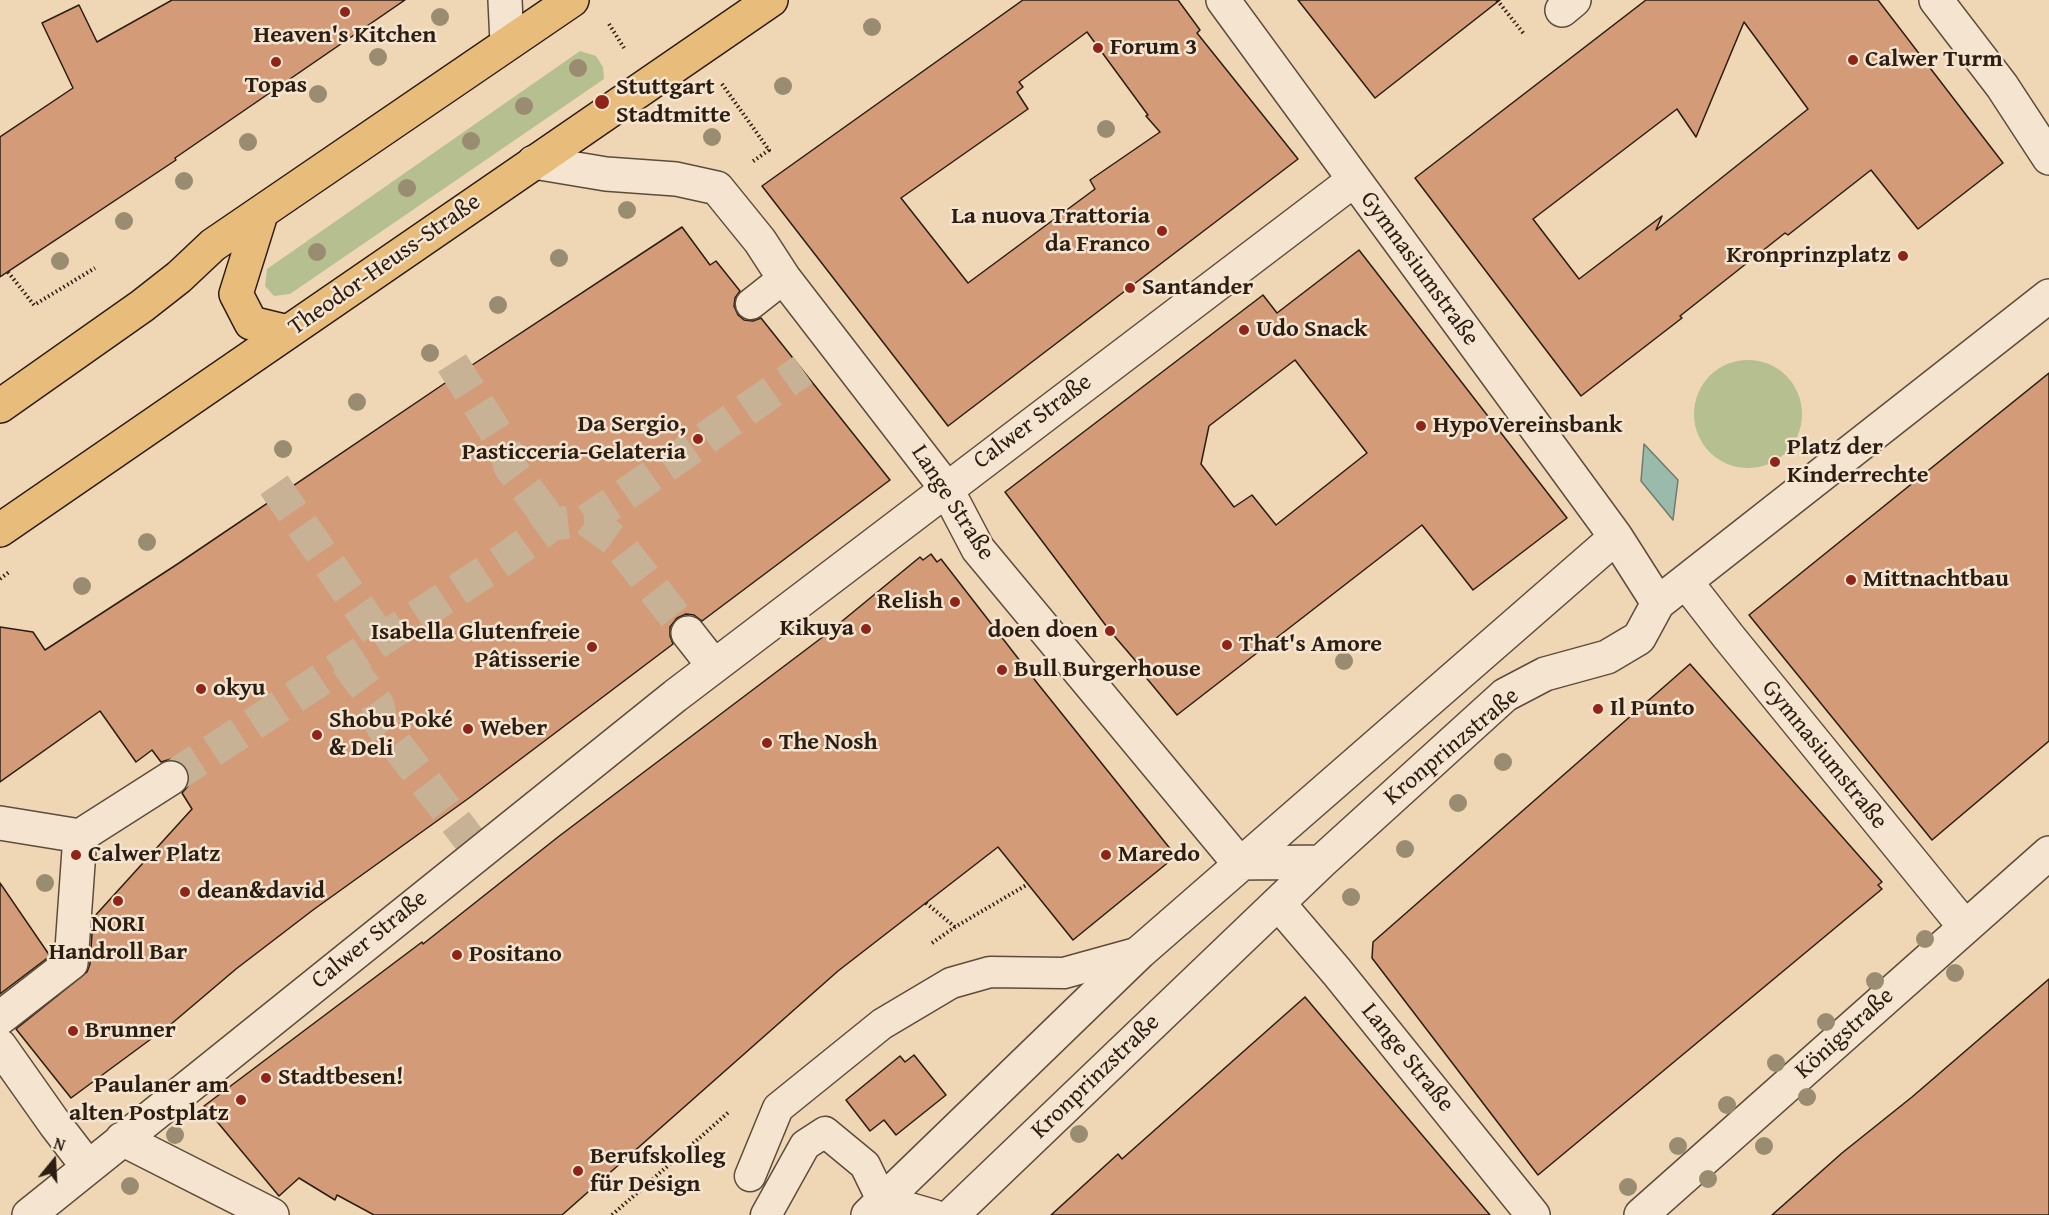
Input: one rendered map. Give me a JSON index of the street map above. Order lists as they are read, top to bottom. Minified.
{"streets":{"main road":["Theodor-Heuss-Straße"],"street":["Gymnasiumstraße","Calwer Straße","Lange Straße","Kronprinzstraße","Königstraße"]},"crossings":[["Theodor-Heuss-Straße","Lange Straße"],["Gymnasiumstraße","Calwer Straße"],["Gymnasiumstraße","Kronprinzstraße"],["Gymnasiumstraße","Königstraße"],["Calwer Straße","Lange Straße"],["Lange Straße","Kronprinzstraße"]],"places":["Heaven's Kitchen","Forum 3","Calwer Turm","Topas","Stuttgart Stadtmitte","La nuova Trattoria da Franco","Kronprinzplatz","Santander","Udo Snack","HypoVereinsbank","Da Sergio, Pasticceria-Gelateria","Platz der Kinderrechte","Mittnachtbau","Relish","Kikuya","doen doen","That's Amore","Isabella Glutenfreie Pâtisserie","Bull Burgerhouse","okyu","Il Punto","Weber","Shobu Poké & Deli","The Nosh","Calwer Platz","Maredo","dean&david","NORI Handroll Bar","Positano","Brunner","Stadtbesen!","Paulaner am alten Postplatz","Berufskolleg für Design"],"north":"top"}
